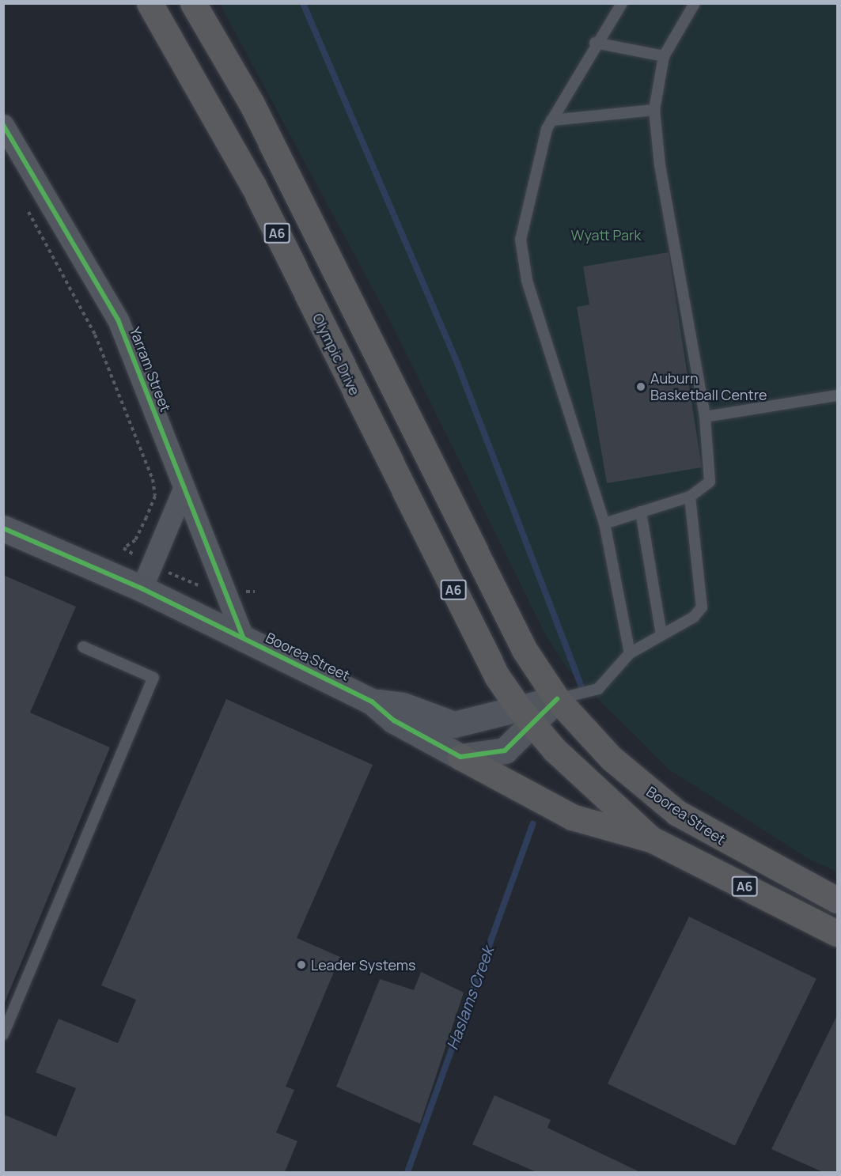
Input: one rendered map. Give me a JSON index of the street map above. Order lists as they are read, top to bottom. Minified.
{"streets":{"highway":["A6","Olympic Drive","Boorea Street"],"street":["Yarram Street"]},"crossings":[["A6","Olympic Drive"],["A6","Boorea Street"],["Olympic Drive","Boorea Street"],["Yarram Street","Boorea Street"]],"water":["Haslams Creek"],"parks":["Wyatt Park"],"places":["Auburn Basketball Centre","Leader Systems"]}
